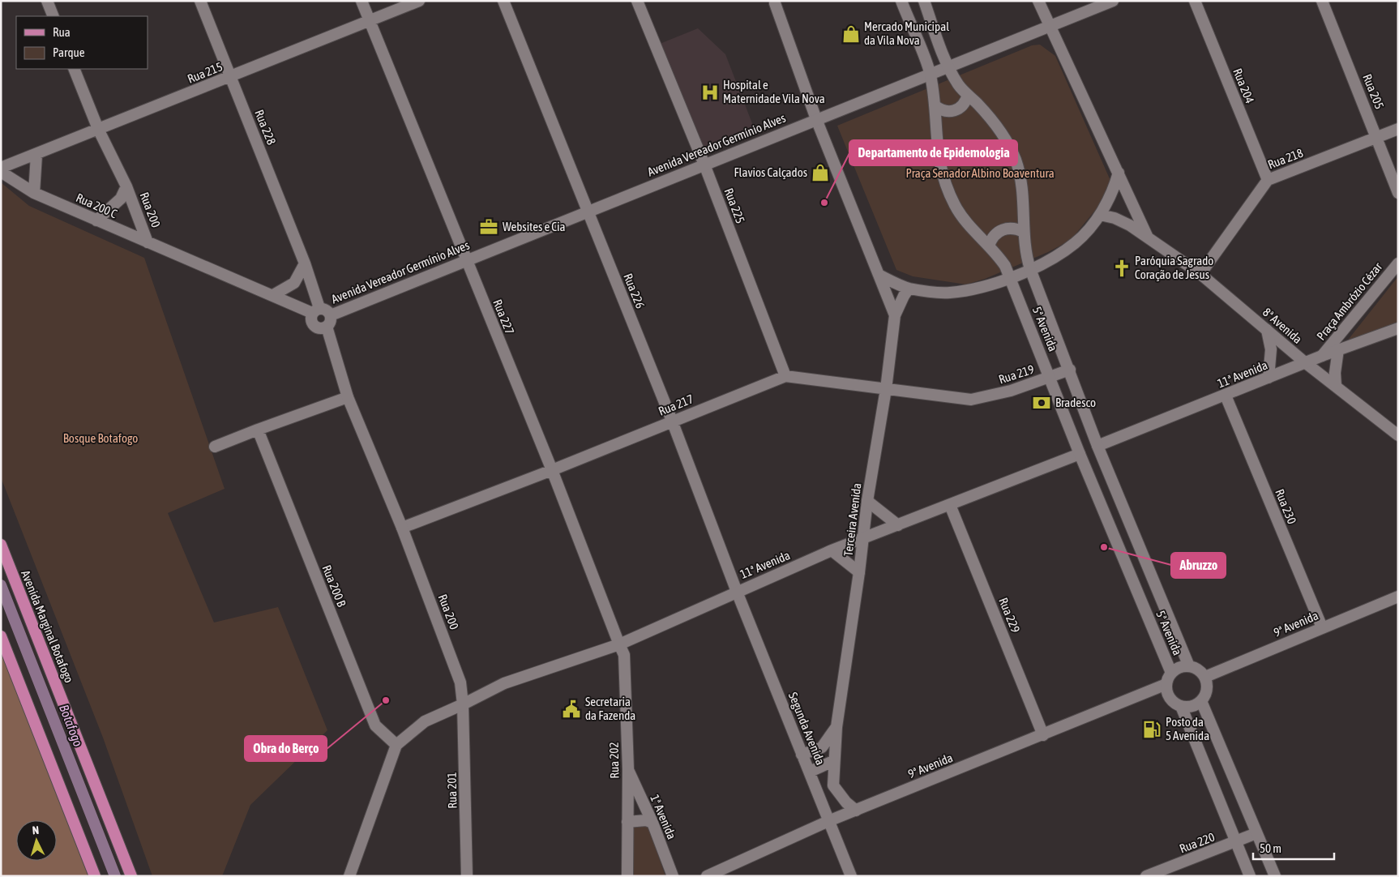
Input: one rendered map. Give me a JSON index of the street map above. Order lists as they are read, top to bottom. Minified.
{"streets":{"main road":["Avenida Marginal Botafogo"],"street":["Rua 215","Rua 204","Rua 205","Rua 228","Avenida Vereador Germínio Alves","Rua 218","Rua 200 C","Rua 225","Rua 200","Rua 226","Praça Ambrózio Cézar","Rua 227","8ª Avenida","5ª Avenida","Rua 219","11ª Avenida","Rua 217","Rua 230","Terceira Avenida","Rua 200 B","Rua 229","9ª Avenida","Segunda Avenida","Rua 202","Rua 201","1ª Avenida","Rua 220"]},"crossings":[["Rua 215","Rua 228"],["Rua 215","Rua 200"],["Rua 215","Rua 227"],["Rua 204","Rua 218"],["Rua 205","Rua 218"],["Rua 228","Avenida Vereador Germínio Alves"],["Rua 228","Rua 200"],["Avenida Vereador Germínio Alves","Rua 225"],["Avenida Vereador Germínio Alves","Rua 200"],["Avenida Vereador Germínio Alves","Rua 226"],["Avenida Vereador Germínio Alves","Rua 227"],["Avenida Vereador Germínio Alves","5ª Avenida"],["Avenida Vereador Germínio Alves","Terceira Avenida"],["Rua 218","8ª Avenida"],["Rua 200 C","Rua 200"],["Rua 225","Rua 217"],["Rua 200","11ª Avenida"],["Rua 200","Rua 217"],["Rua 200","Rua 201"],["Rua 226","11ª Avenida"],["Rua 226","Rua 217"],["Rua 226","Segunda Avenida"],["Praça Ambrózio Cézar","11ª Avenida"],["Rua 227","11ª Avenida"],["Rua 227","Rua 217"],["Rua 227","Rua 202"],["8ª Avenida","11ª Avenida"],["5ª Avenida","Rua 219"],["5ª Avenida","11ª Avenida"],["5ª Avenida","9ª Avenida"],["Rua 219","Rua 217"],["11ª Avenida","Rua 230"],["11ª Avenida","Terceira Avenida"],["11ª Avenida","Rua 229"],["11ª Avenida","Segunda Avenida"],["11ª Avenida","Rua 202"],["11ª Avenida","Rua 201"],["Rua 217","Terceira Avenida"],["Rua 230","9ª Avenida"],["Terceira Avenida","9ª Avenida"],["Terceira Avenida","Segunda Avenida"],["Rua 229","9ª Avenida"],["9ª Avenida","Segunda Avenida"],["Rua 202","1ª Avenida"]],"water":["Botafogo"],"parks":["Praça Senador Albino Boaventura","Bosque Botafogo"],"places":{"shop":["Mercado Municipal da Vila Nova","Flavios Calçados"],"hospital":["Hospital e Maternidade Vila Nova"],"other":["Departamento de Epidemologia","Abruzzo","Obra do Berço"],"office":["Websites e Cia"],"church":["Paróquia Sagrado Coração de Jesus"],"bank":["Bradesco"],"public building":["Secretaria da Fazenda"],"fuel station":["Posto da 5 Avenida"]},"legend":["Rua","Parque"],"scale_bar":"50 m","north":"top"}
